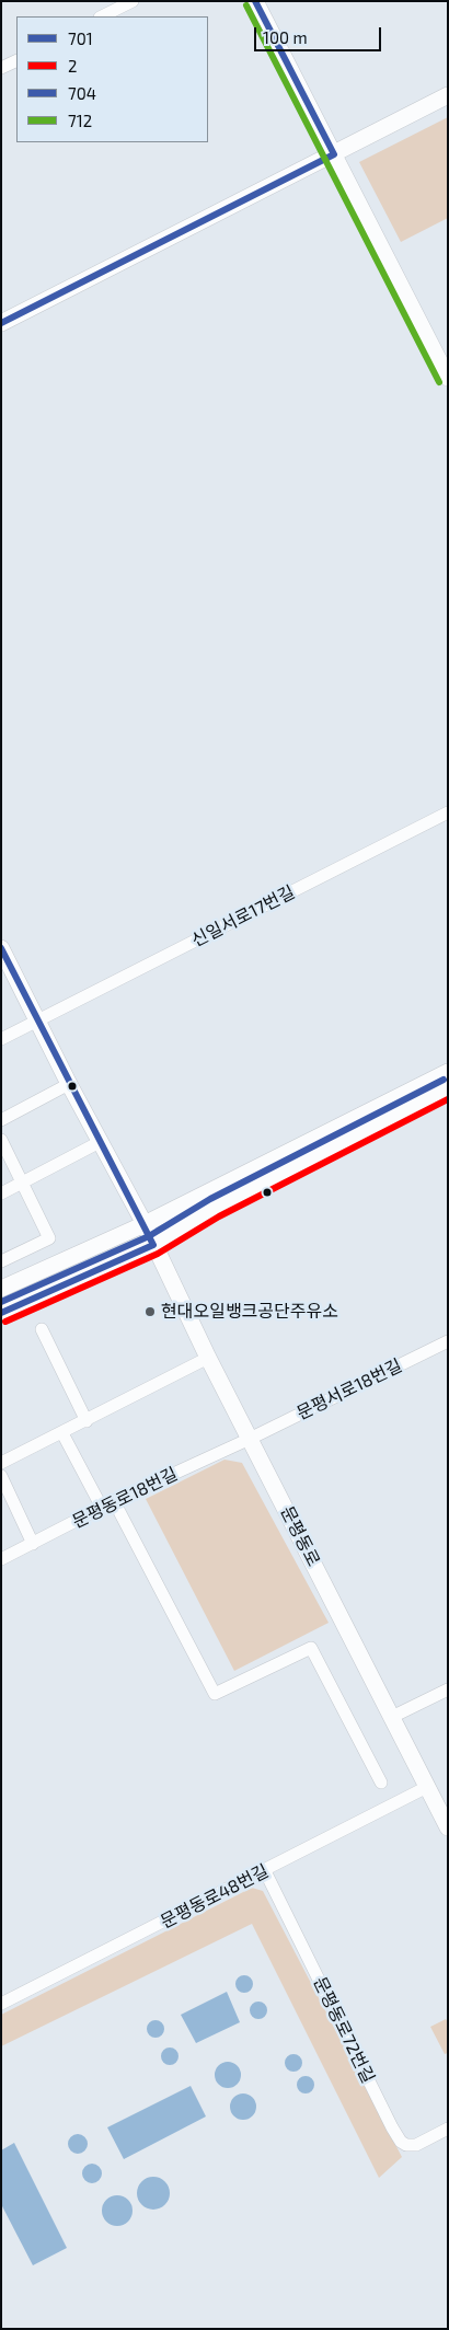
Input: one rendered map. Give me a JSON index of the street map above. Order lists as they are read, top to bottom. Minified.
{"streets":{"main road":["문평동로"],"street":["신일서로17번길","문평서로18번길","문평동로18번길","문평동로48번길","문평동로72번길"]},"crossings":[["신일서로17번길","문평동로"],["문평서로18번길","문평동로18번길"],["문평서로18번길","문평동로"],["문평동로18번길","문평동로"],["문평동로","문평동로48번길"],["문평동로48번길","문평동로72번길"]],"places":["현대오일뱅크공단주유소"],"lines":["transit line 701","transit line 712","transit line 704","transit line 2"],"legend":["701","2","704","712"],"scale_bar":"100 m"}
